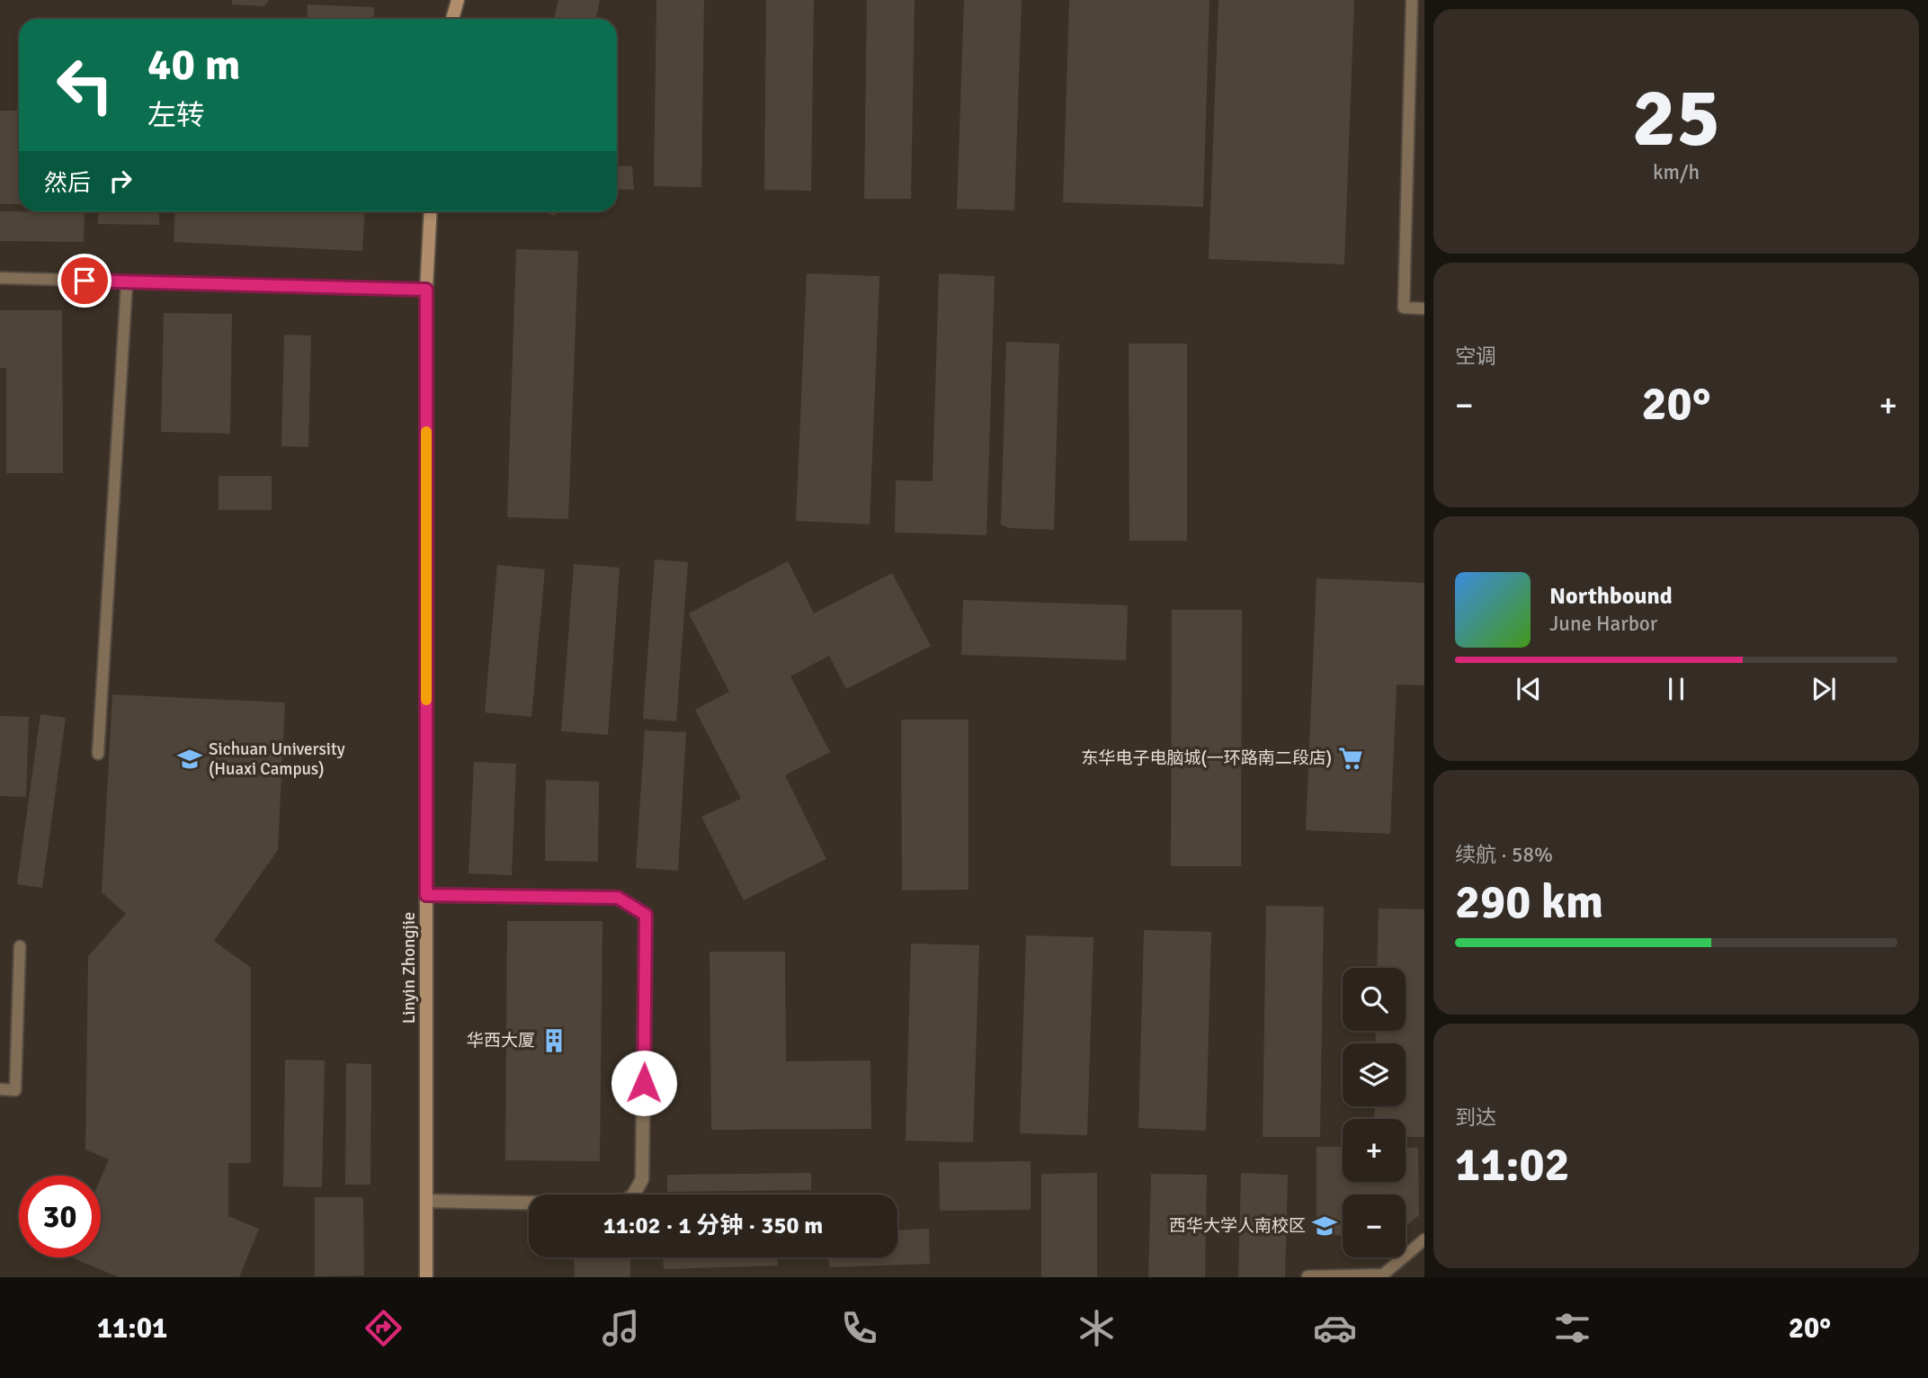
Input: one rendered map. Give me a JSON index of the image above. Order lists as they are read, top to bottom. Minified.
{"streets":{"street":["Linyin Zhongjie"]},"places":{"supermarket":["东华电子电脑城(一环路南二段店)"],"school or university":["Sichuan University (Huaxi Campus)","西华大学人南校区"],"building":["华西大厦"]},"page":{"tile":[["25","km/h"],"空调",["续航 · 58%","290 km"],["到达","11:02"]],"turn":["40 m","左转"],"then":"然后","heat":["−","20°","+"],"song":["Northbound","June Harbor"],"map_buttons":["+","−"],"limit":"30","trip":"11:02 · 1 分钟 · 350 m","tabs":["11:01","20°"]}}
